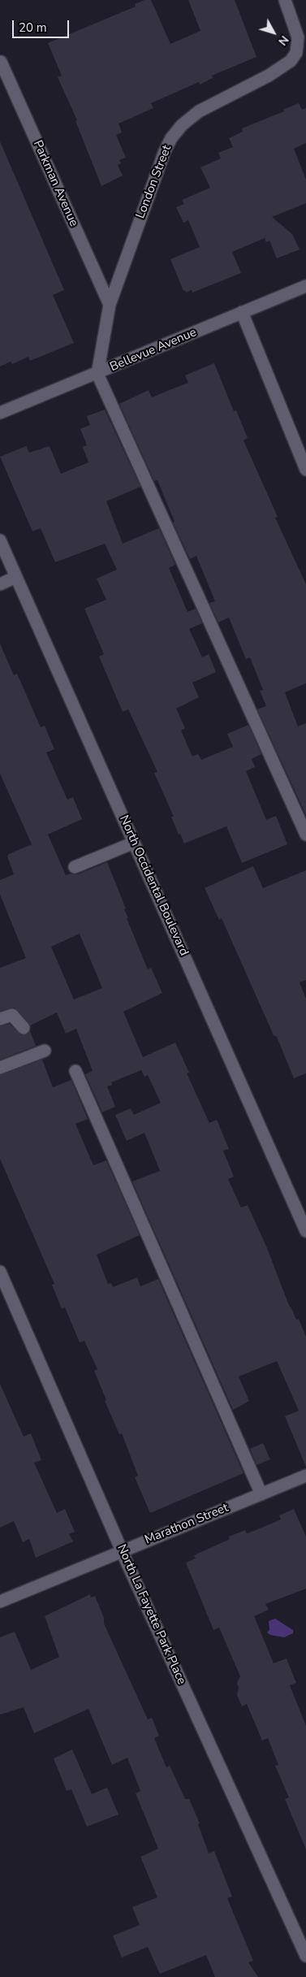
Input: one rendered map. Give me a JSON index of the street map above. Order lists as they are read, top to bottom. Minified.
{"streets":{"street":["London Street","Parkman Avenue","Bellevue Avenue","North Occidental Boulevard","Marathon Street","North La Fayette Park Place"]},"crossings":[["London Street","Parkman Avenue"],["London Street","Bellevue Avenue"],["Marathon Street","North La Fayette Park Place"]],"scale_bar":"20 m","north":"bottom right"}
